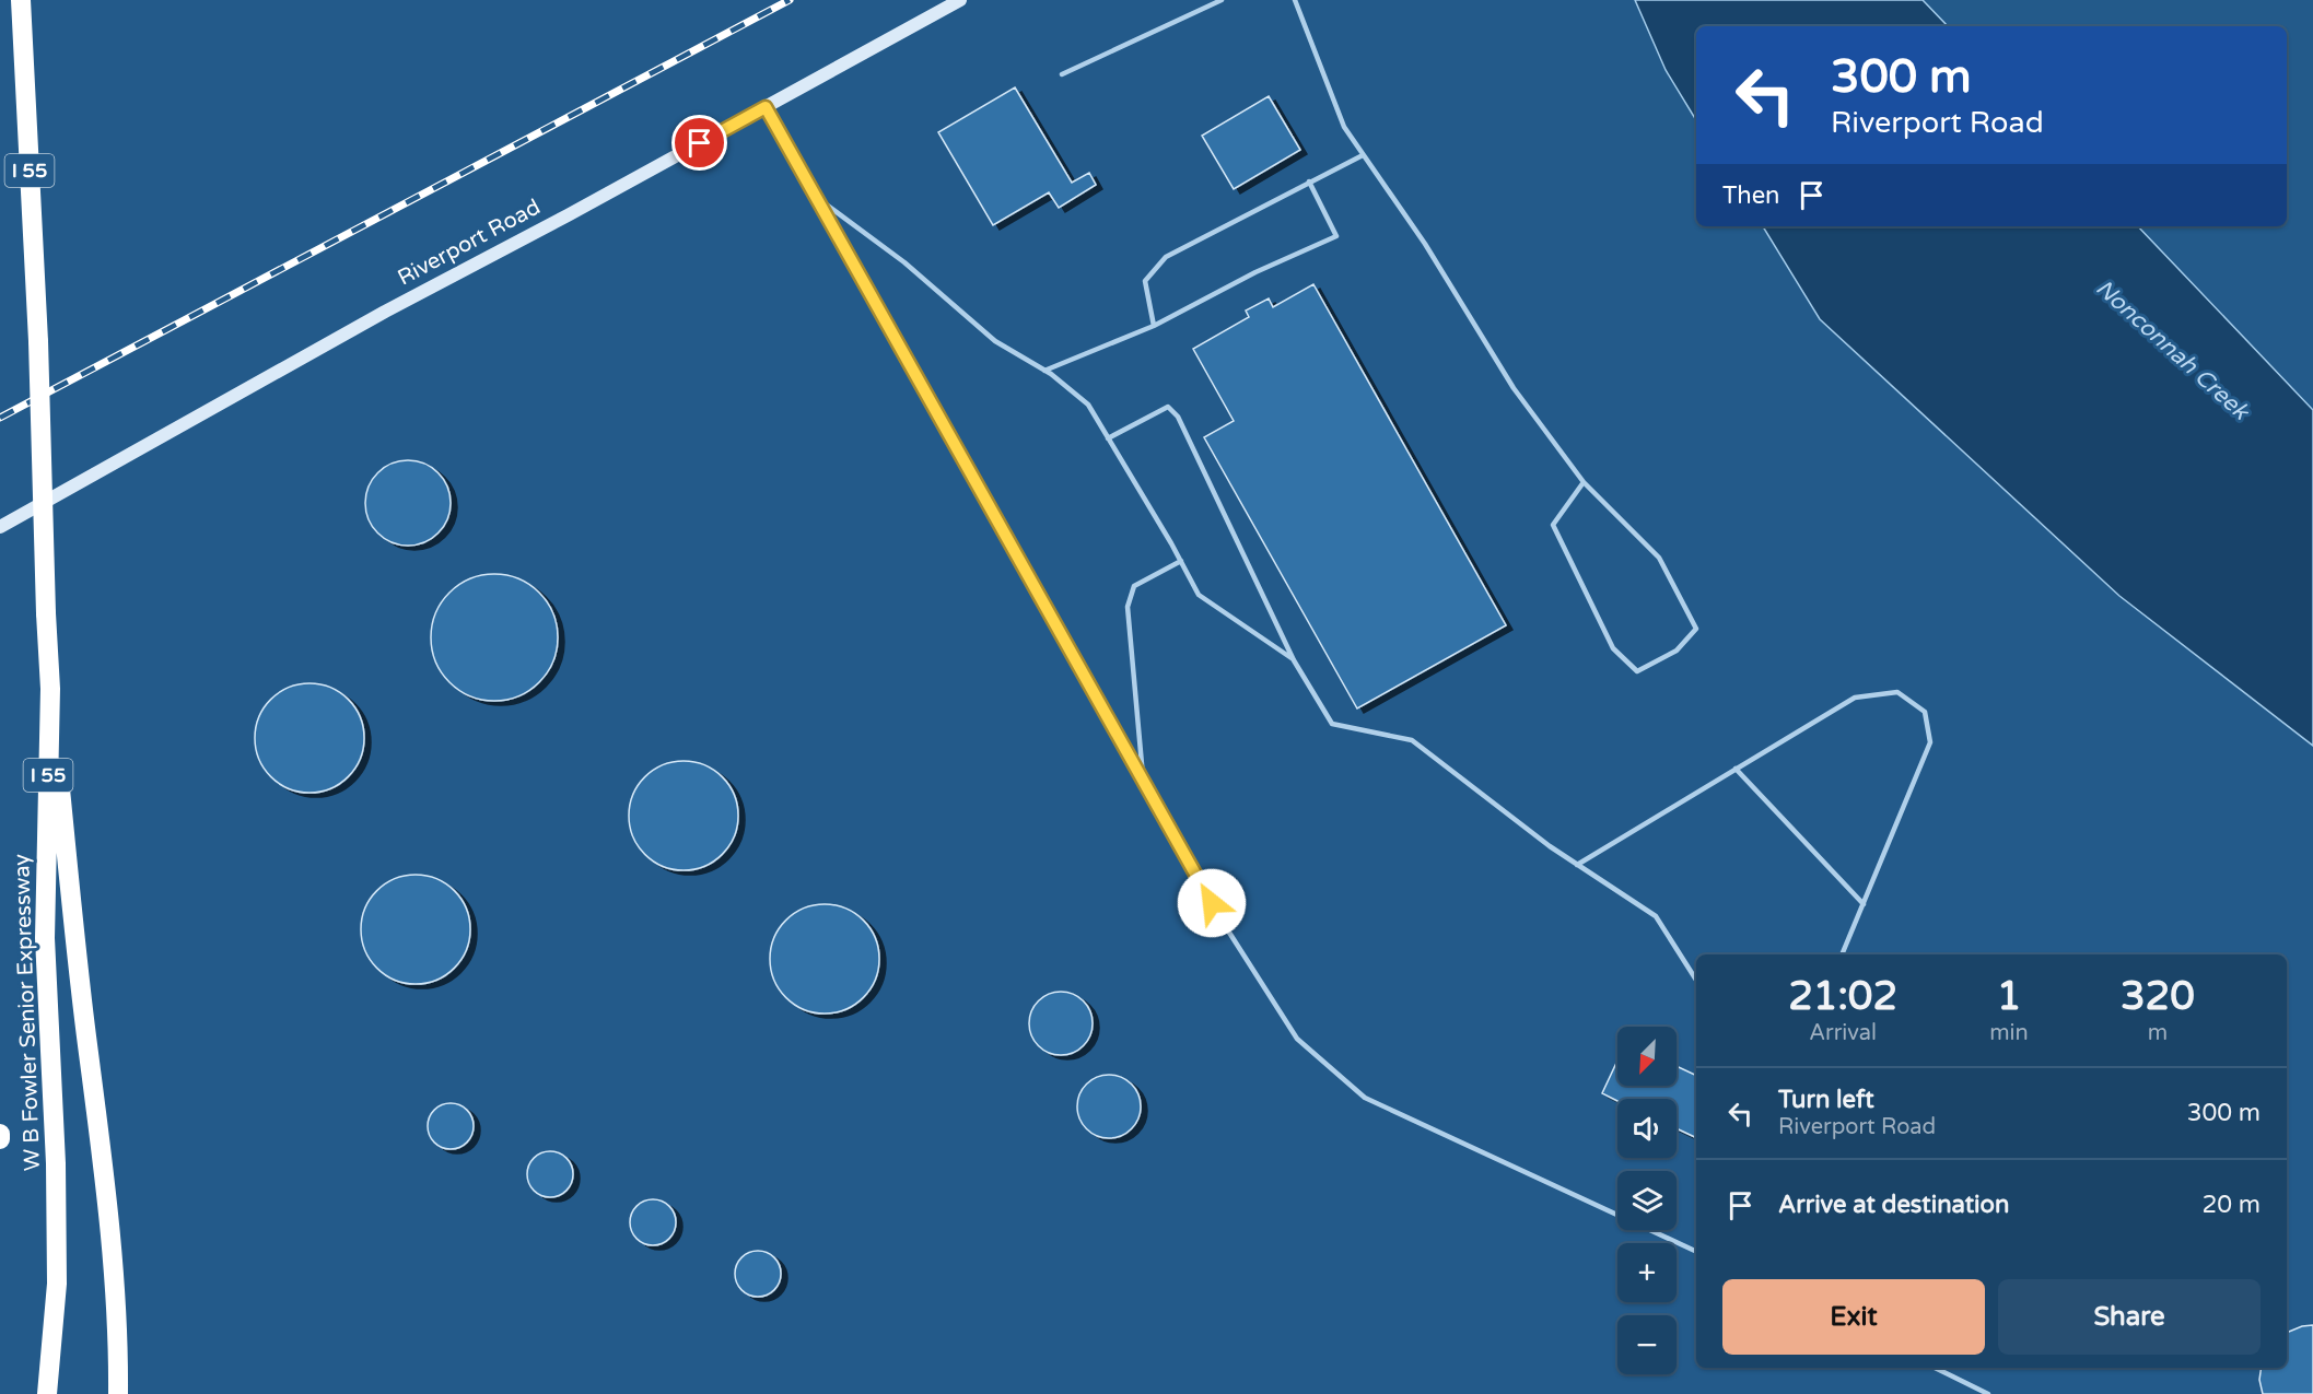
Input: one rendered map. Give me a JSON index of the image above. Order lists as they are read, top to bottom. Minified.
{"streets":{"highway":["I 55","W B Fowler Senior Expressway"],"main road":["Riverport Road"]},"water":["Nonconnah Creek"],"north":"bottom left","page":{"turn":["300 m","Riverport Road"],"then":"Then","eta":["21:02","Arrival","1","min","320","m"],"map_buttons":["+","−"],"list":[{"name":"Turn left","note":"Riverport Road","value":"300 m"},{"name":"Arrive at destination","value":"20 m"}],"buttons":["Exit","Share"]}}
